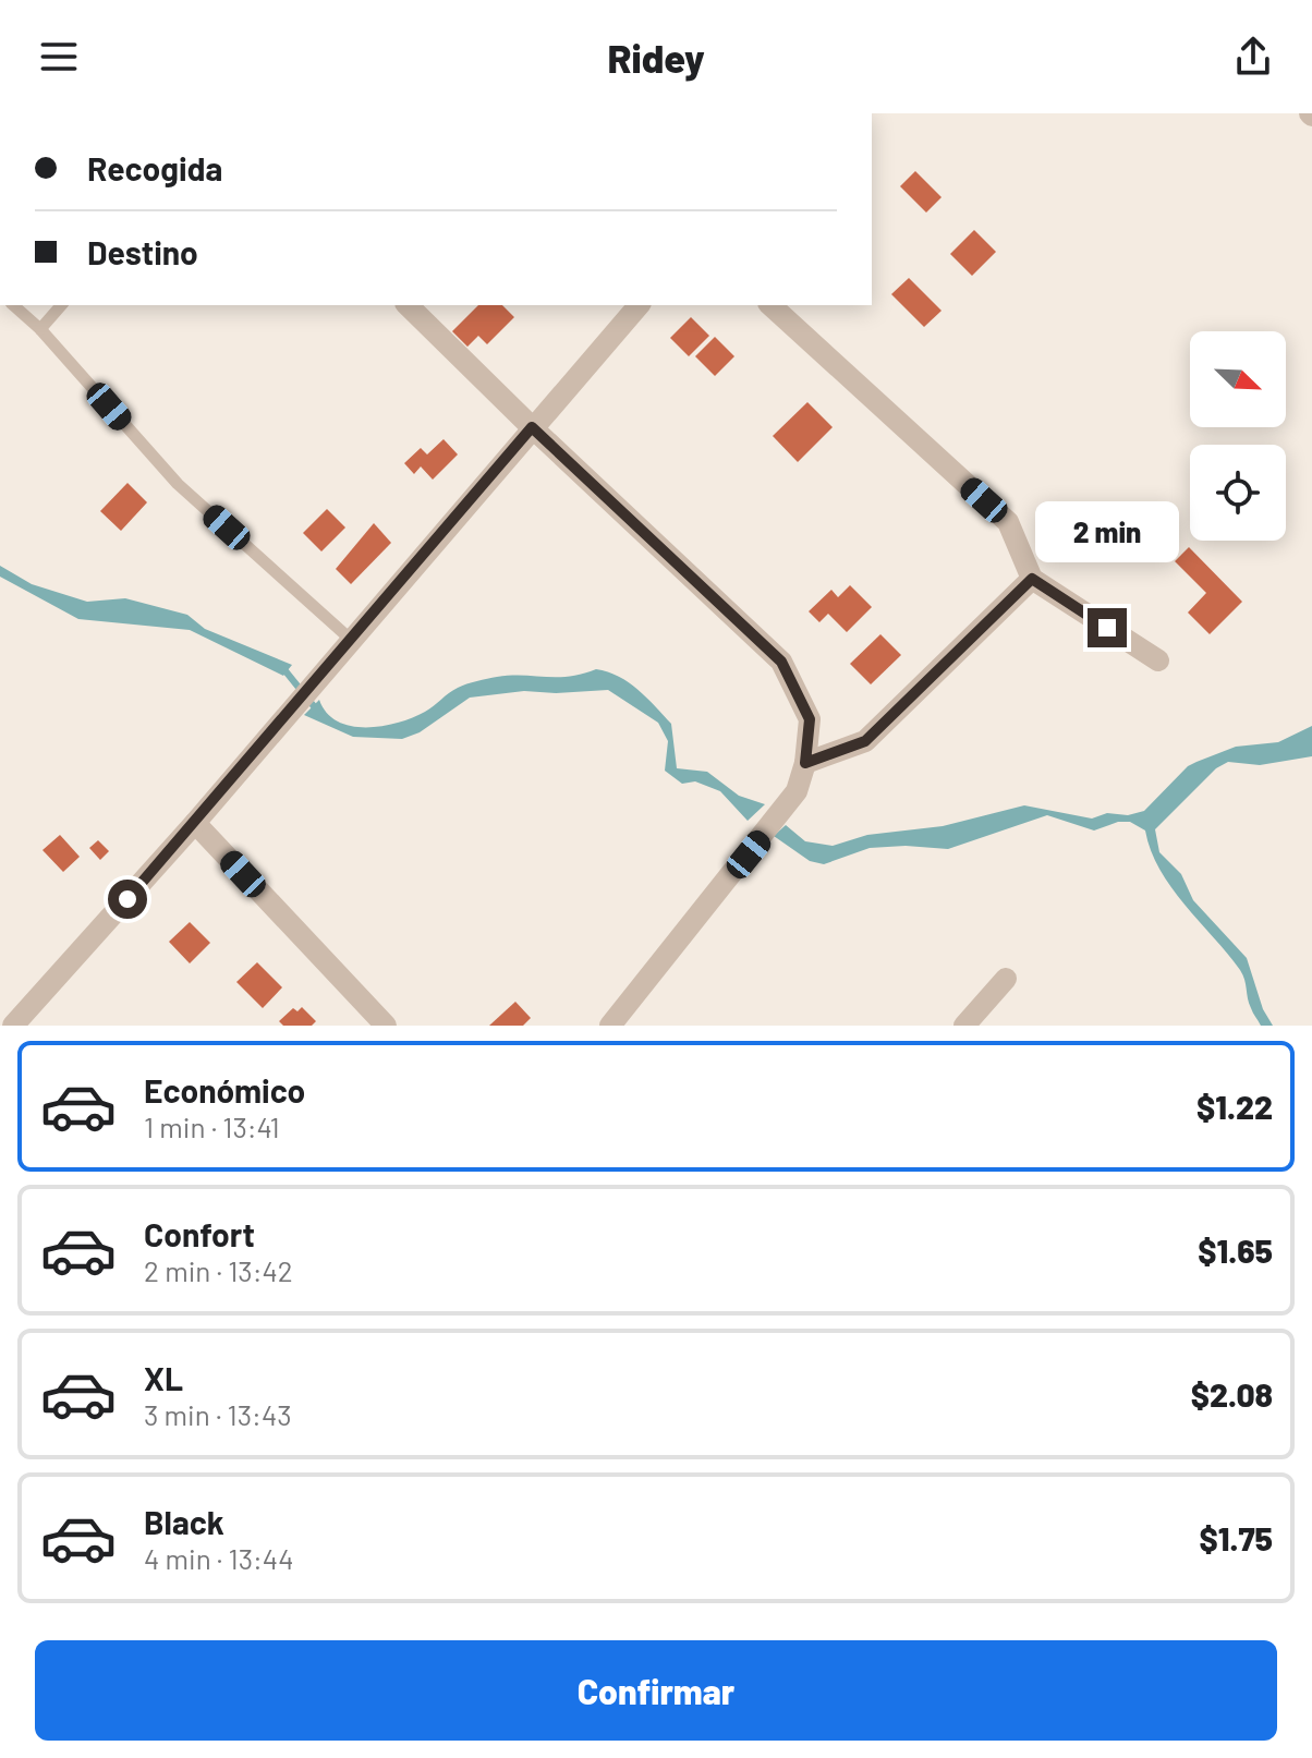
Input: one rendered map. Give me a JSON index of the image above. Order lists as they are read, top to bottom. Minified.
{"north":"bottom right","page":{"header":"Ridey","banner":["Recogida","Destino"],"bubble":"2 min","list":[{"name":"Económico","note":"1 min · 13:41","value":"$1.22"},{"name":"Confort","note":"2 min · 13:42","value":"$1.65"},{"name":"XL","note":"3 min · 13:43","value":"$2.08"},{"name":"Black","note":"4 min · 13:44","value":"$1.75"}],"buttons":"Confirmar"}}
